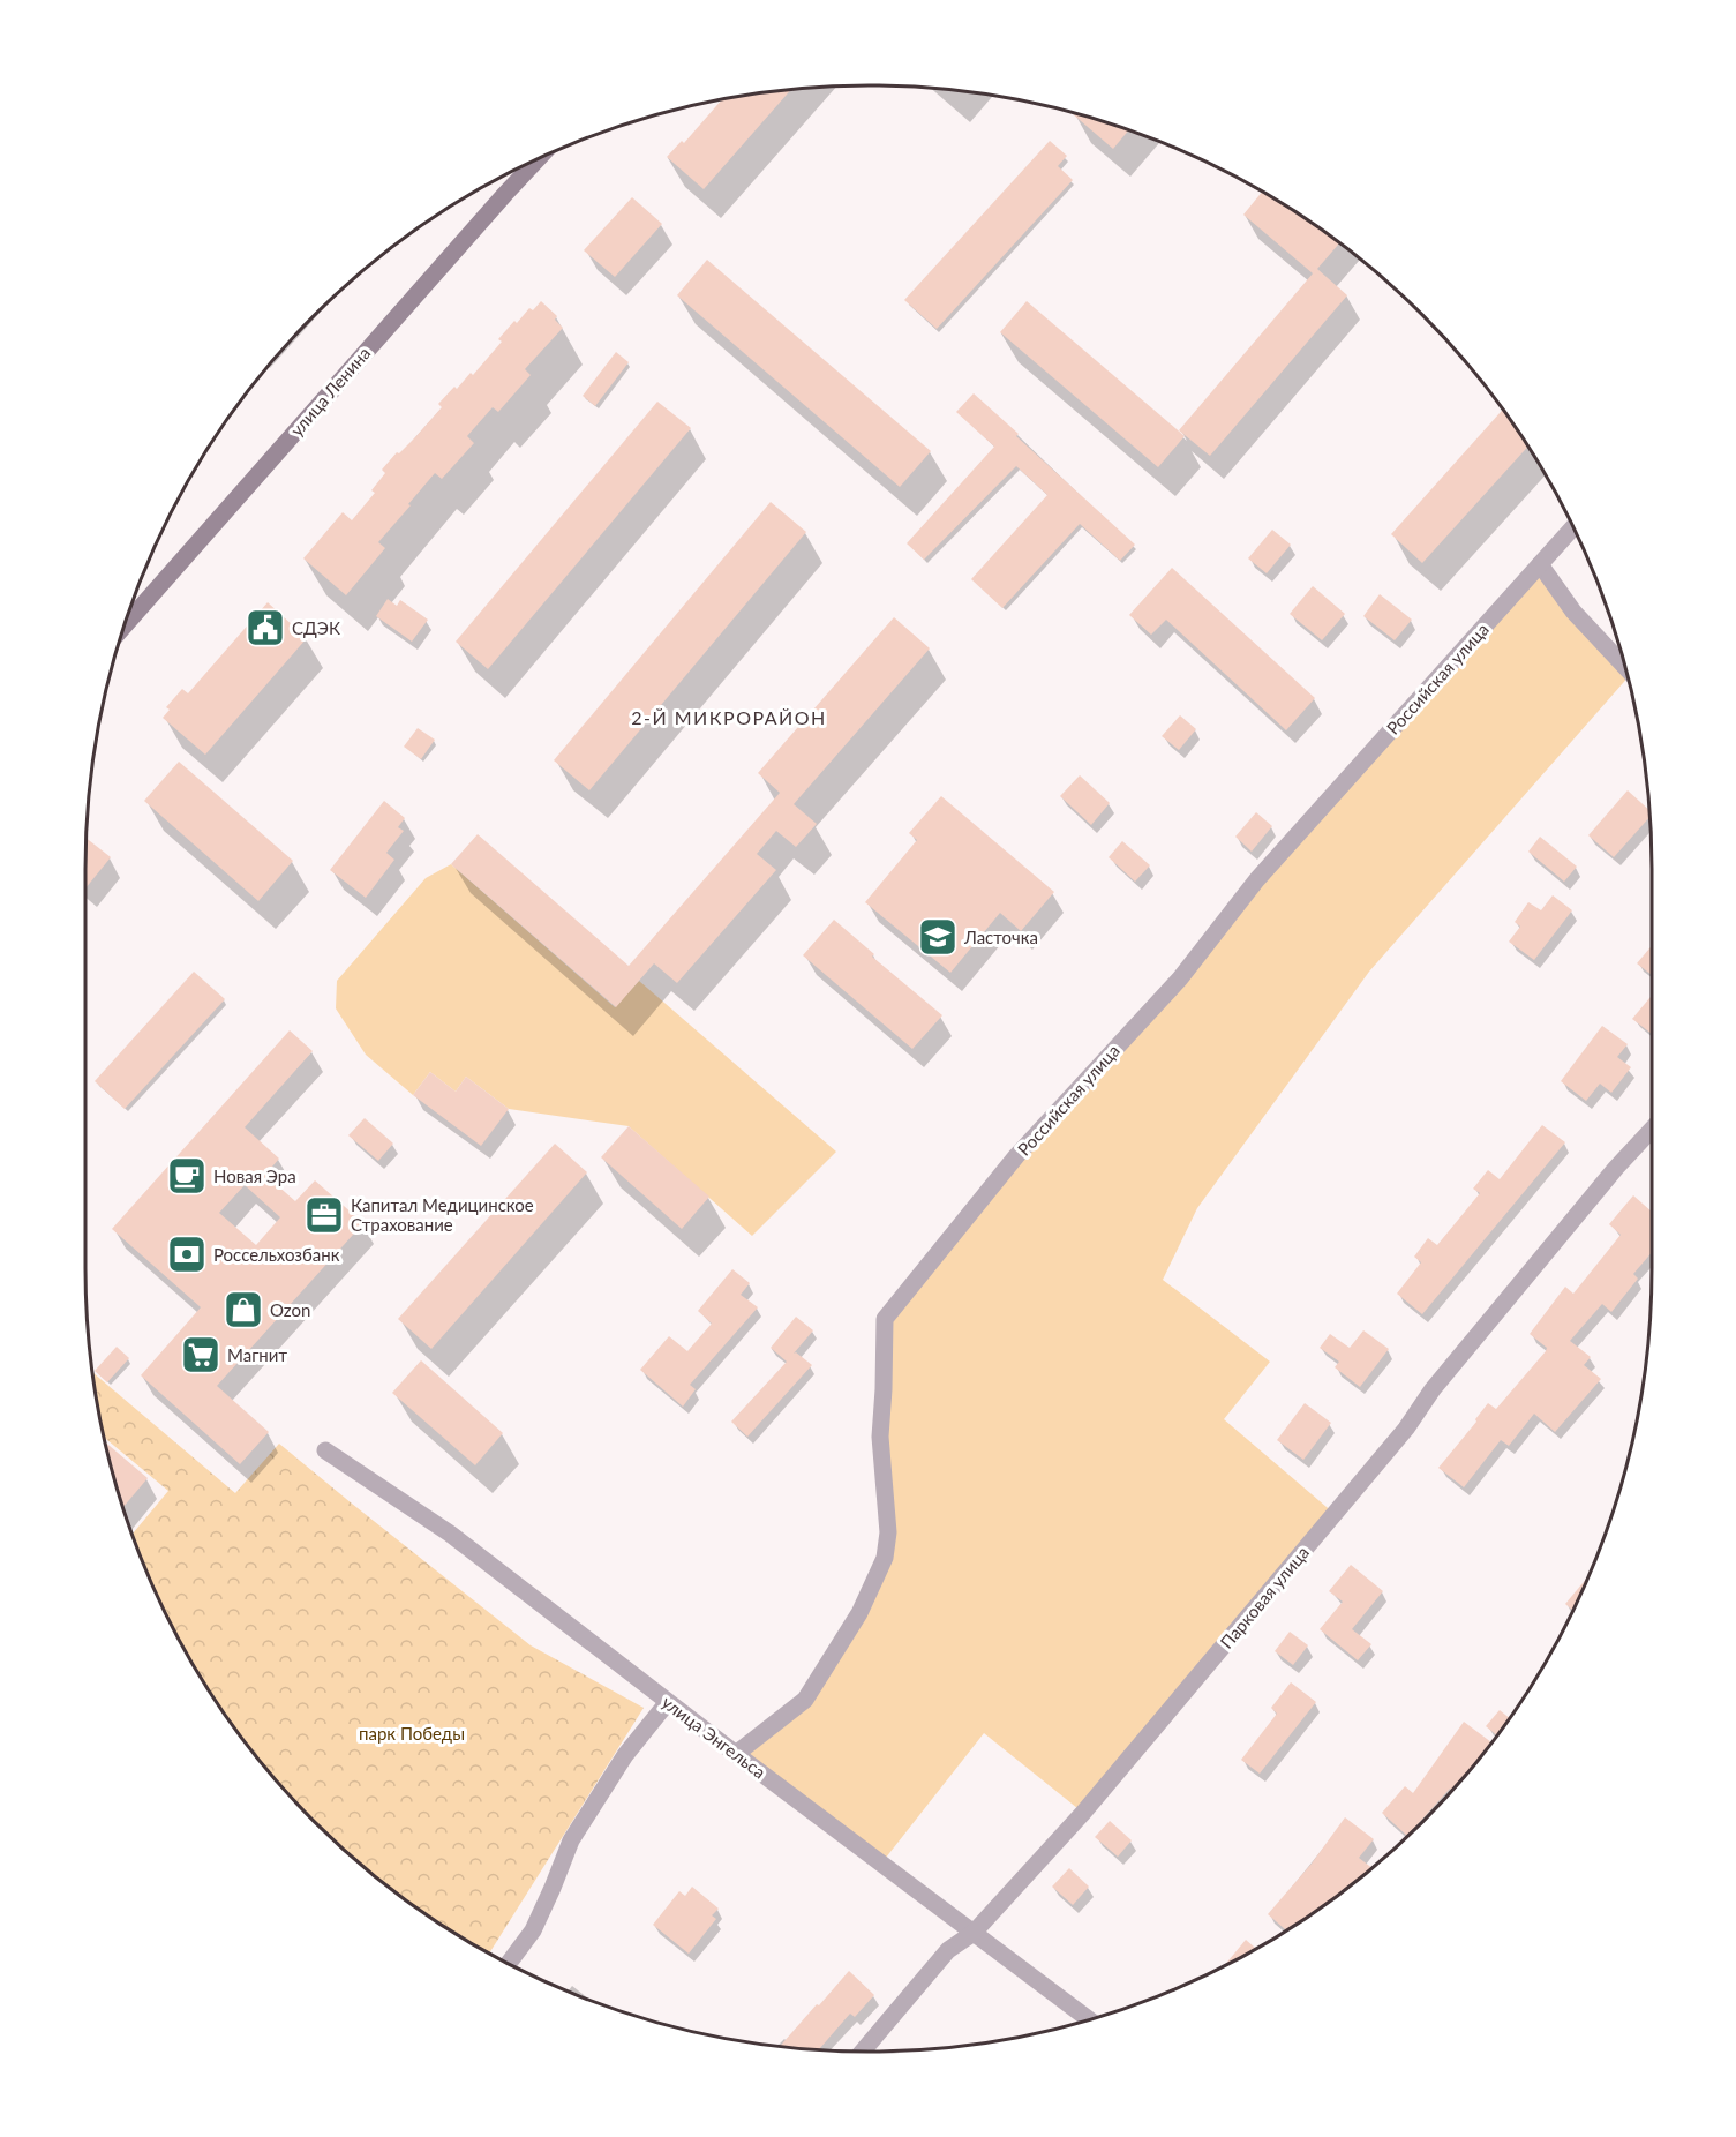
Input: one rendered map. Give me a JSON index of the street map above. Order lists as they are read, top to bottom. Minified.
{"streets":{"street":["улица Ленина","Российская улица","Парковая улица","улица Энгельса"]},"crossings":[["Российская улица","улица Энгельса"],["Парковая улица","улица Энгельса"]],"districts":["2-Й МИКРОРАЙОН"],"parks":["парк Победы"],"places":{"public building":["СДЭК"],"school or university":["Ласточка"],"cafe":["Новая Эра"],"office":["Капитал Медицинское Страхование"],"bank":["Россельхозбанк"],"shop":["Ozon"],"supermarket":["Магнит"]}}
